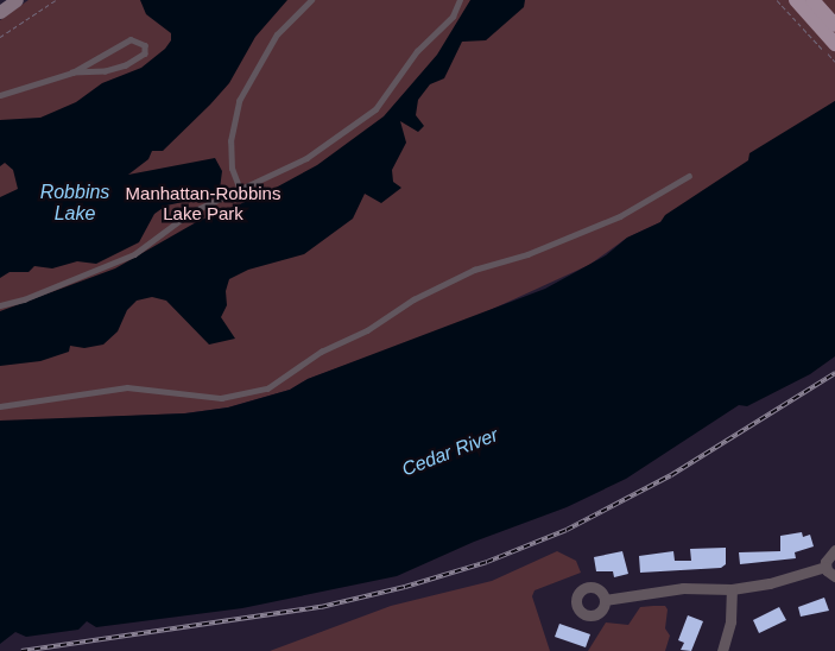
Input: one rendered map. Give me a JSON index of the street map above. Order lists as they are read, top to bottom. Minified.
{"water":["Robbins Lake","Cedar River"],"parks":["Manhattan-Robbins Lake Park"]}
